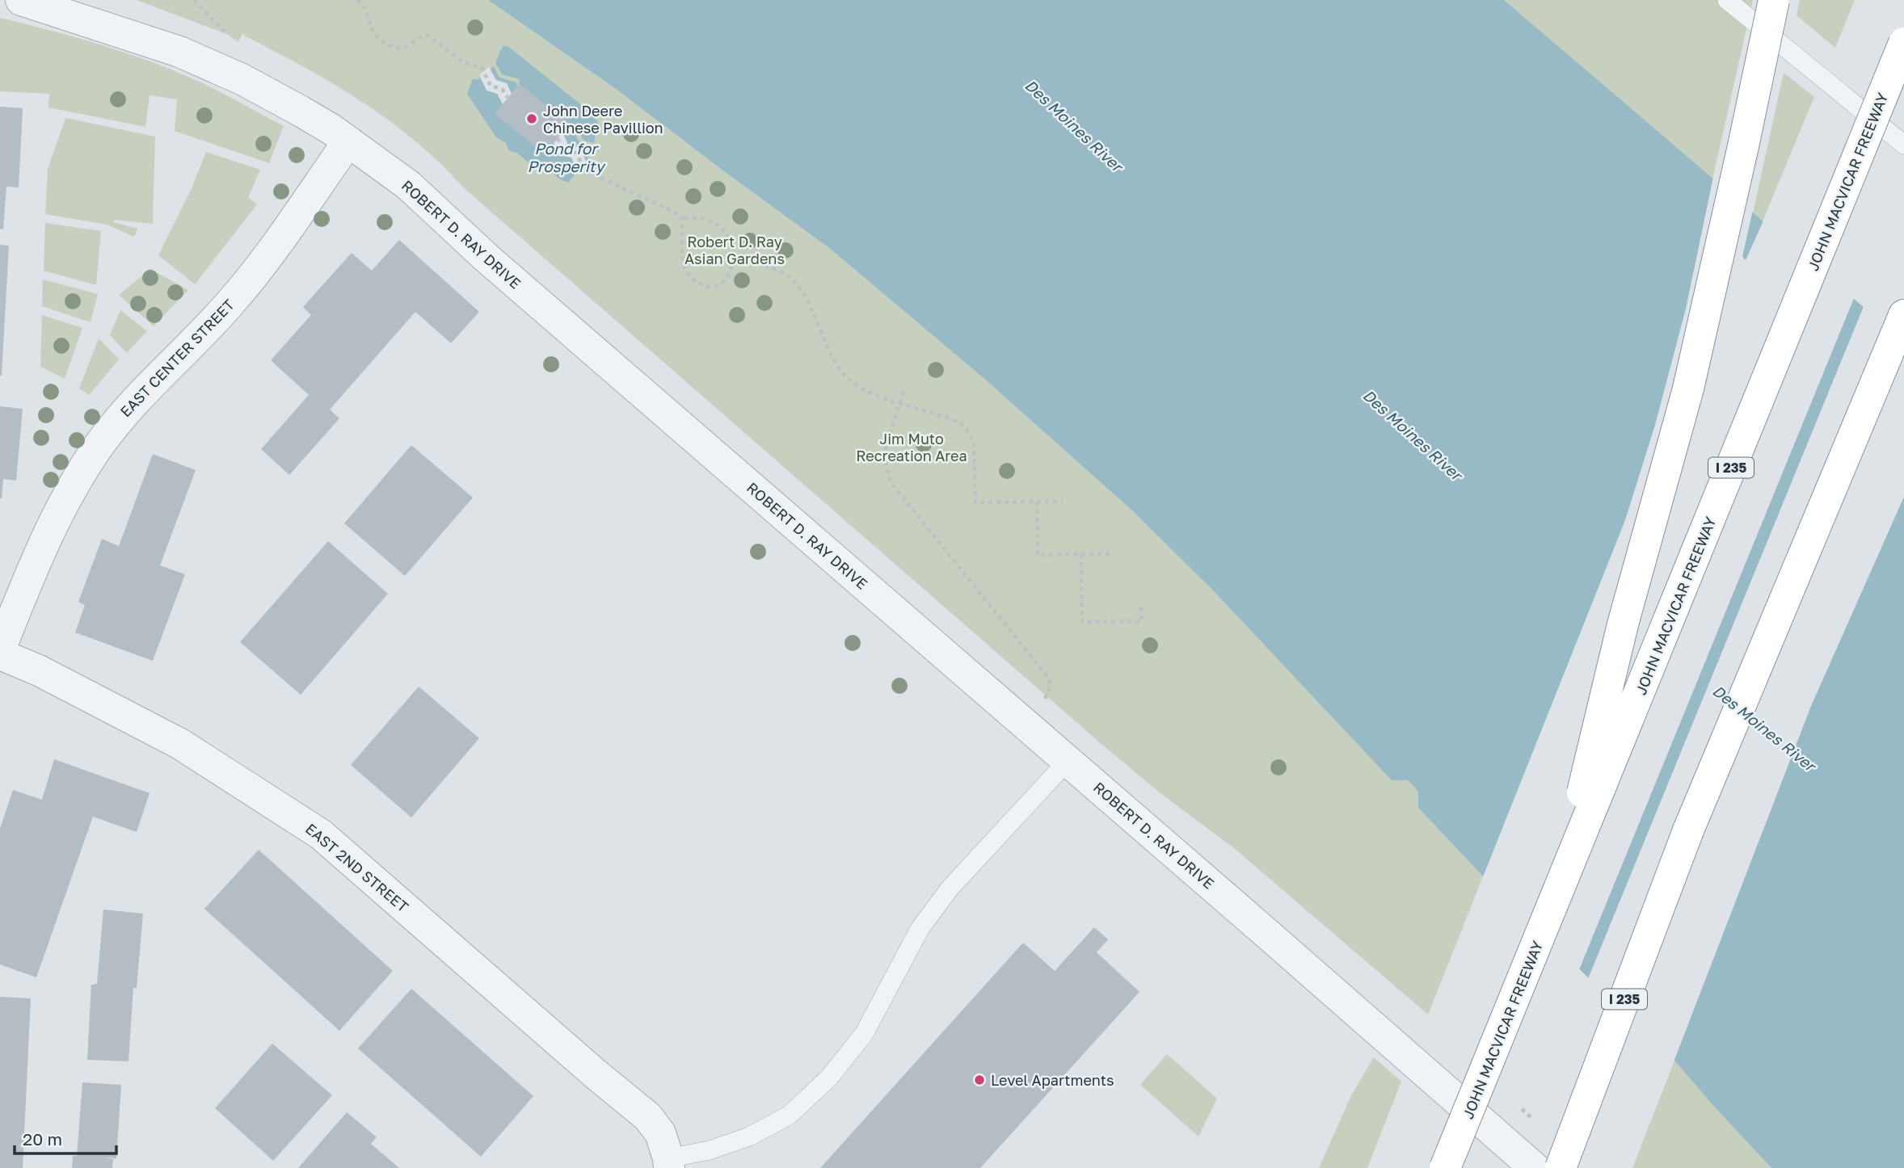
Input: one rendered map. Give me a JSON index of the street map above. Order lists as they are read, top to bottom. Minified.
{"streets":{"highway":["JOHN MACVICAR FREEWAY","I 235"],"street":["ROBERT D. RAY DRIVE","EAST CENTER STREET","EAST 2ND STREET"]},"crossings":[["ROBERT D. RAY DRIVE","EAST CENTER STREET"]],"water":["Des Moines River","Pond for Prosperity"],"parks":["Robert D. Ray Asian Gardens","Jim Muto Recreation Area"],"places":["John Deere Chinese Pavillion","Level Apartments"],"scale_bar":"20 m"}
